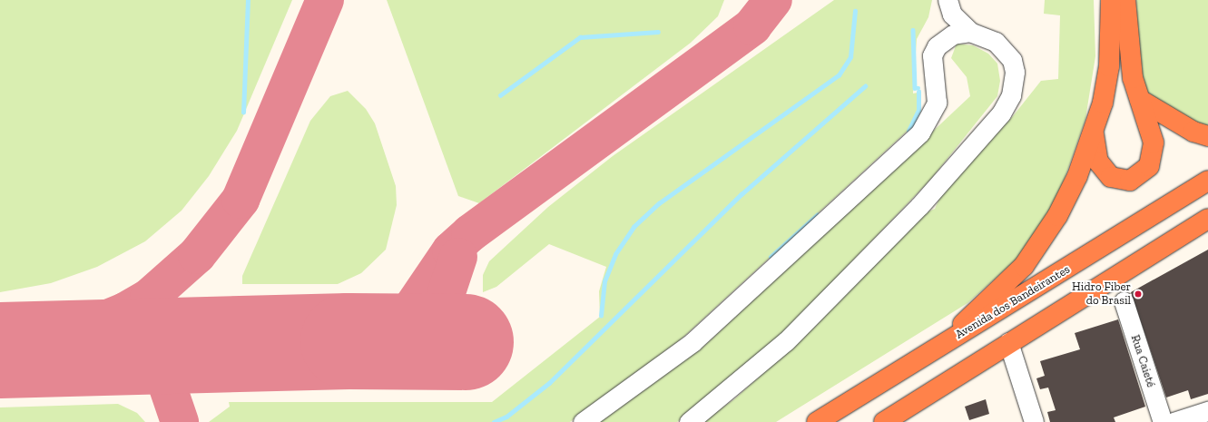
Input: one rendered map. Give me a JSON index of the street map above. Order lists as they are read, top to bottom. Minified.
{"streets":{"highway":["Avenida dos Bandeirantes"],"street":["Rua Caieté"]},"places":["Hidro Fiber do Brasil"]}
